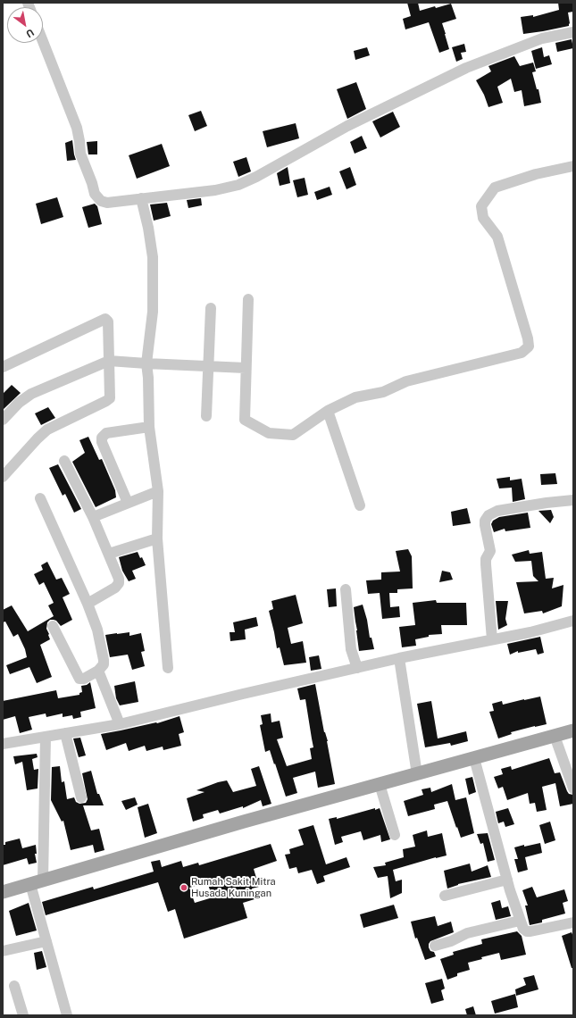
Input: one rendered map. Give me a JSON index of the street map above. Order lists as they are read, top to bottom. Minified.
{"places":["Rumah Sakit Mitra Husada Kuningan"],"north":"bottom right"}
